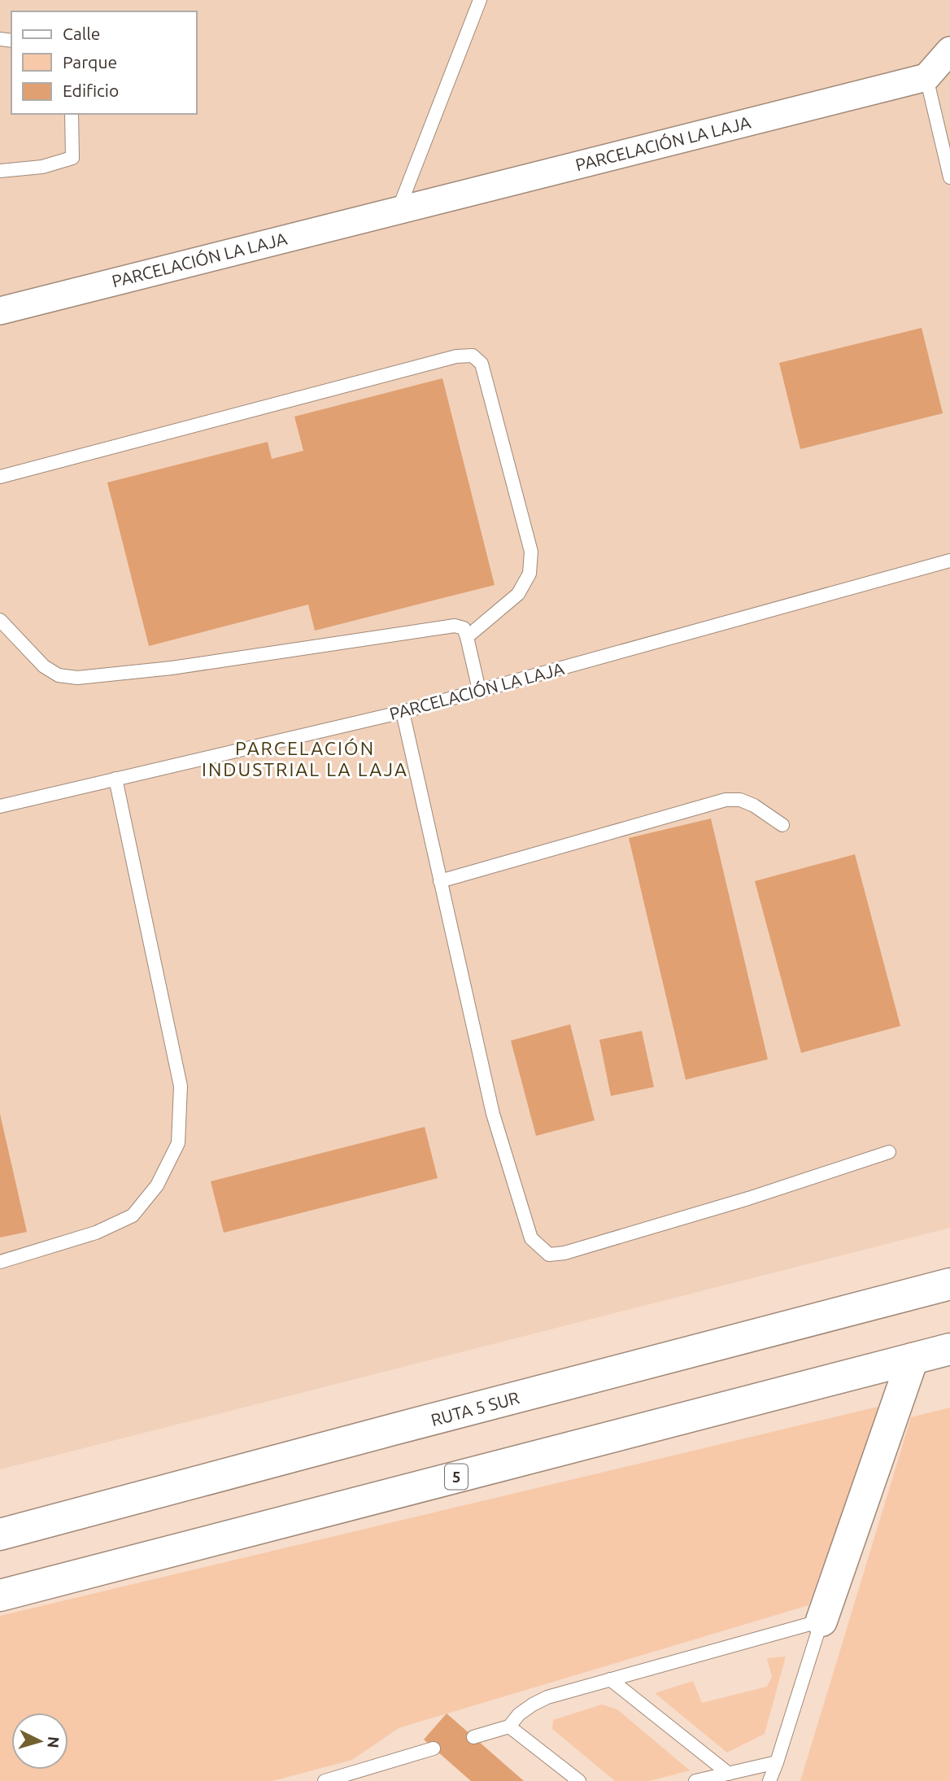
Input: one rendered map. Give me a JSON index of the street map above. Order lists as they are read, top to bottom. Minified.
{"streets":{"highway":["RUTA 5 SUR","5"],"street":["PARCELACIÓN LA LAJA"]},"districts":["PARCELACIÓN INDUSTRIAL LA LAJA"],"legend":["Calle","Parque","Edificio"],"north":"right"}
